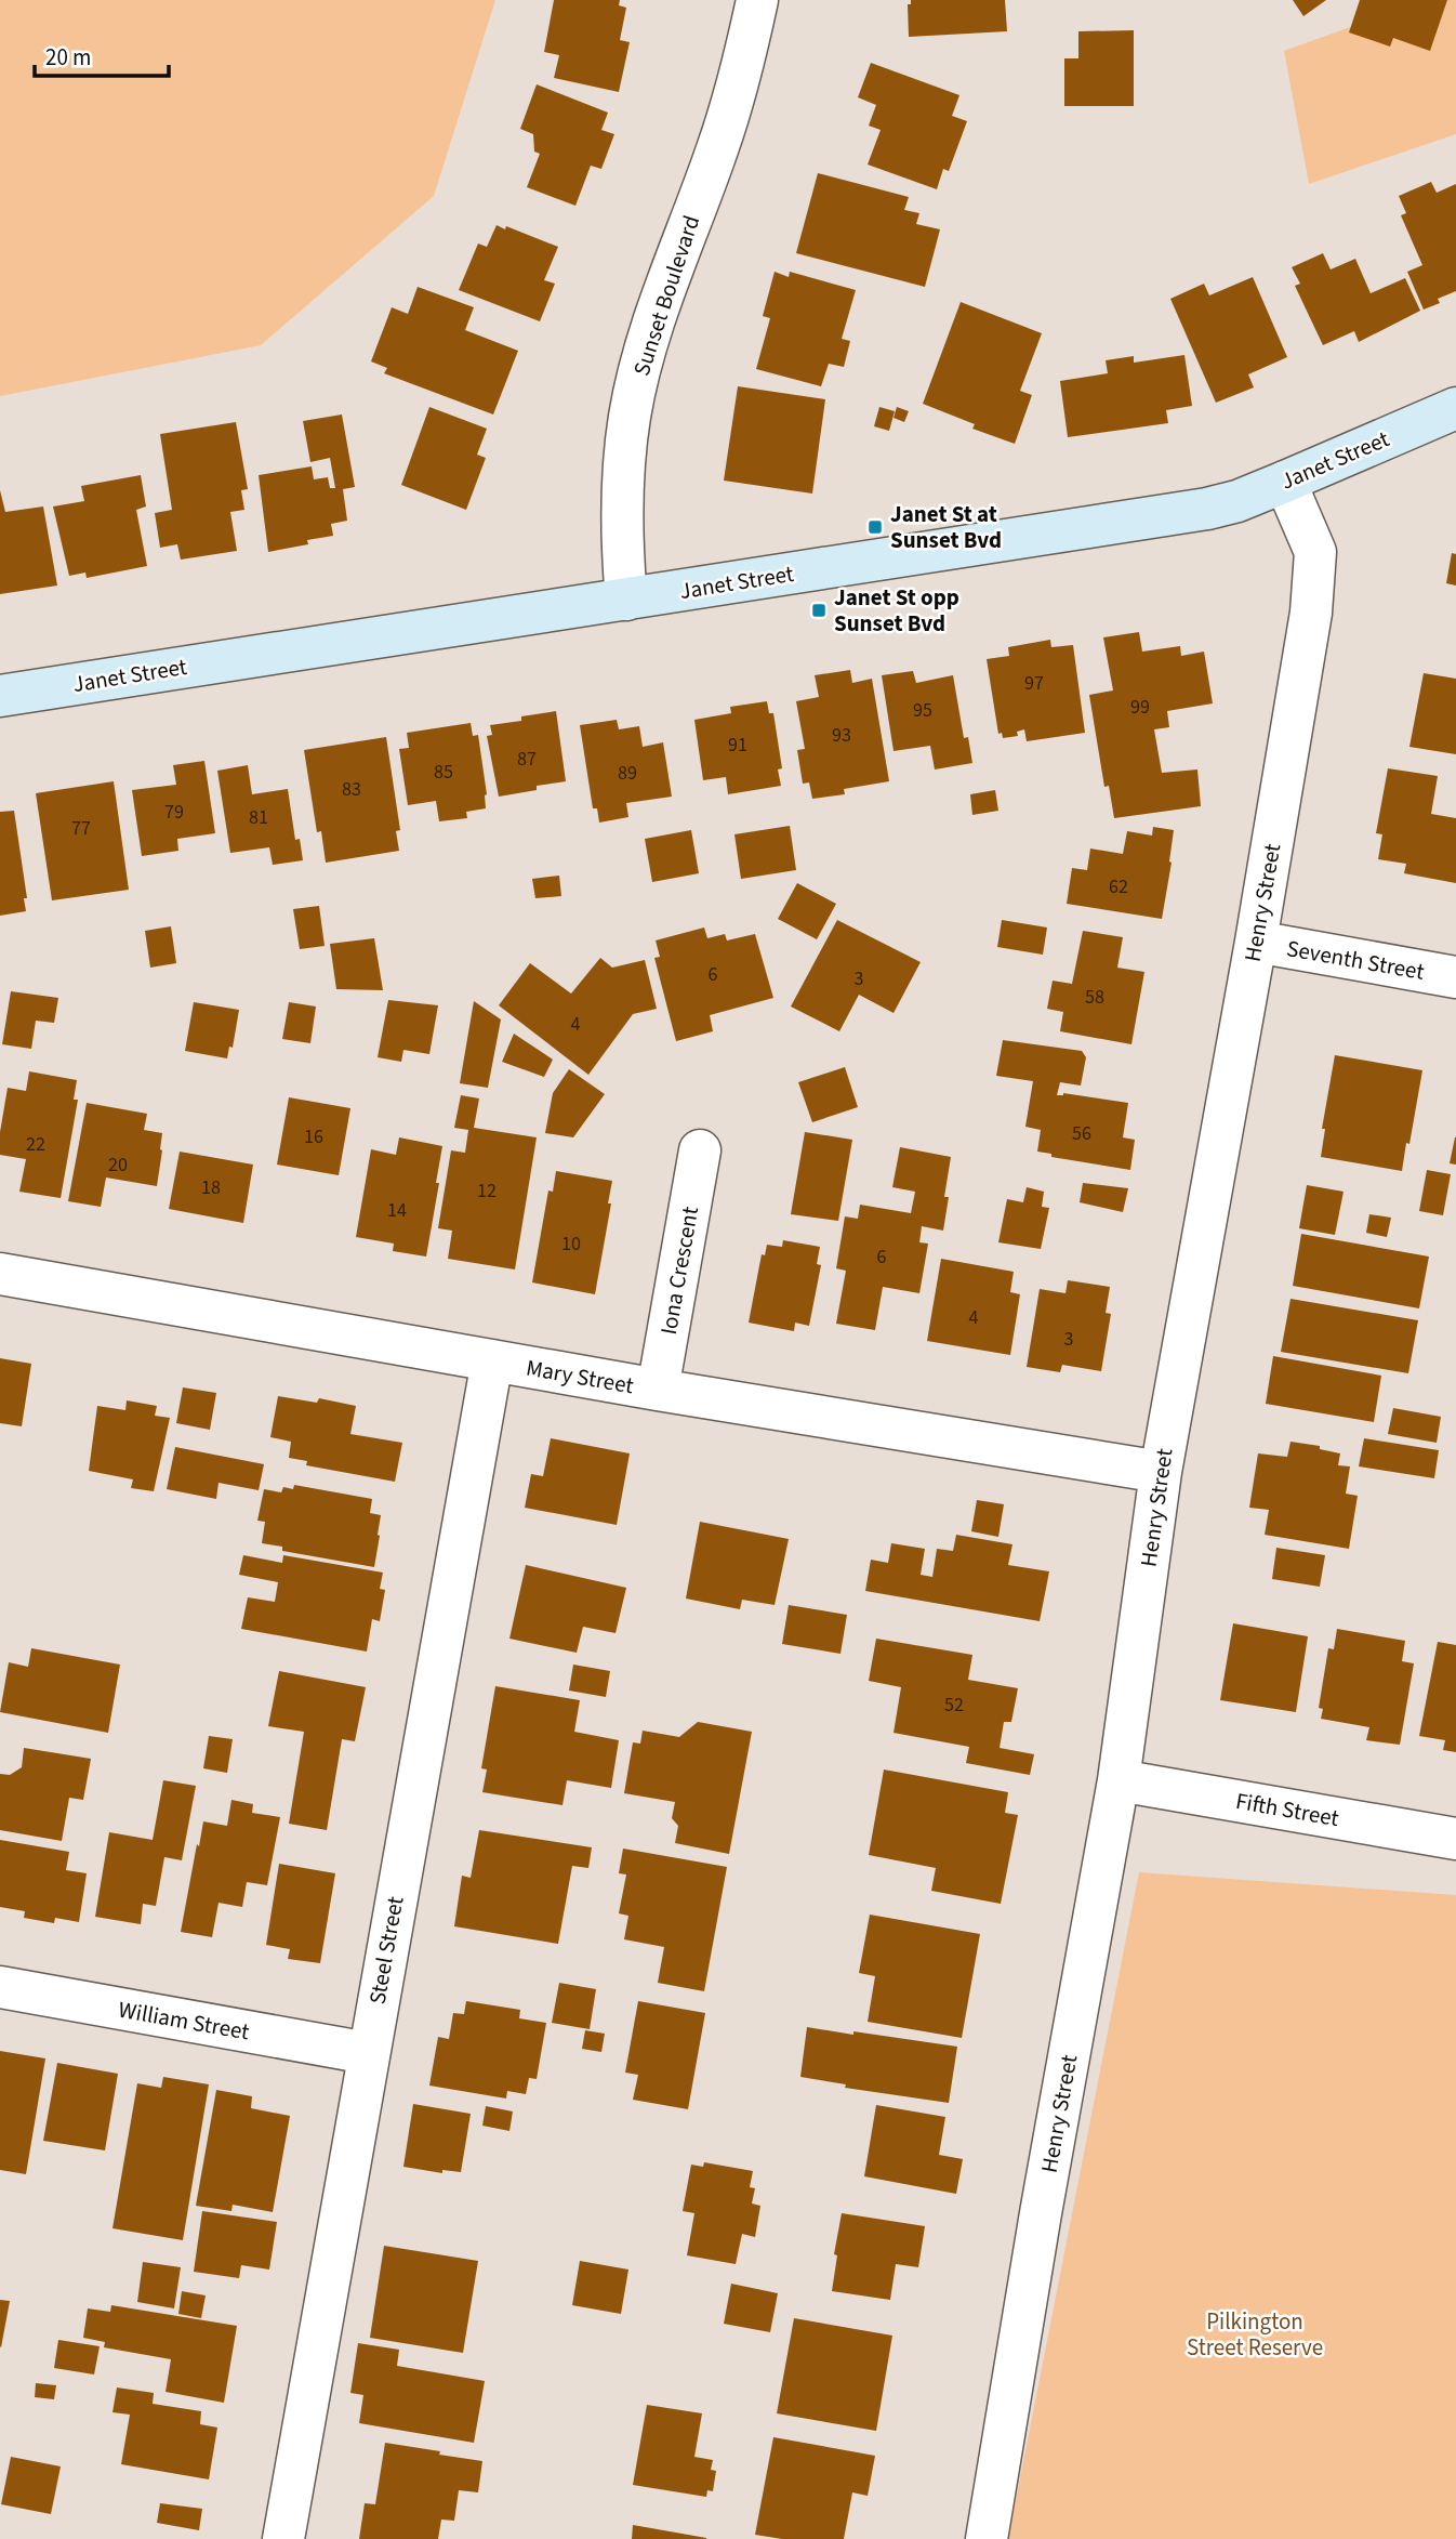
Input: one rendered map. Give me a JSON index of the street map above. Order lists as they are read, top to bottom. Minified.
{"streets":{"street":["Sunset Boulevard","Janet Street","Henry Street","Seventh Street","Iona Crescent","Mary Street","Fifth Street","Steel Street","William Street"]},"crossings":[["Sunset Boulevard","Janet Street"],["Janet Street","Henry Street"],["Henry Street","Seventh Street"],["Henry Street","Mary Street"],["Henry Street","Fifth Street"],["Iona Crescent","Mary Street"],["Mary Street","Steel Street"],["Steel Street","William Street"]],"parks":["Pilkington Street Reserve"],"places":{"transit":["Janet St at Sunset Bvd","Janet St opp Sunset Bvd"]},"house_numbers":["97","99","95","93","91","87","85","89","83","79","81","77","62","6","3","58","4","56","16","22","20","18","12","14","10","6","4","3","52"],"scale_bar":"20 m"}
